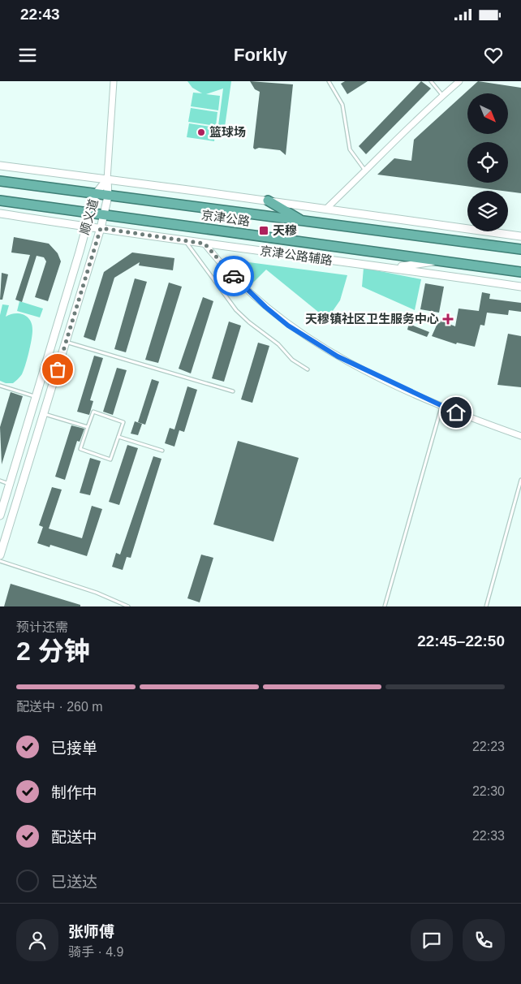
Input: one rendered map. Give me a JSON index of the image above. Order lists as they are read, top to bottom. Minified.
{"streets":{"highway":["京津公路"],"street":["顺义道","京津公路辅路"]},"crossings":[["顺义道","京津公路"],["顺义道","京津公路辅路"]],"places":{"other":["篮球场"],"transit":["天穆"],"health":["天穆镇社区卫生服务中心"]},"north":"bottom right","page":{"status":"22:43","header":"Forkly","heading":["2 分钟","预计还需","22:45–22:50"],"panel":["张师傅","骑手 · 4.9"],"bar":"配送中 · 260 m","list":[["已接单","22:23"],["制作中","22:30"],["配送中","22:33"],"已送达"]}}
